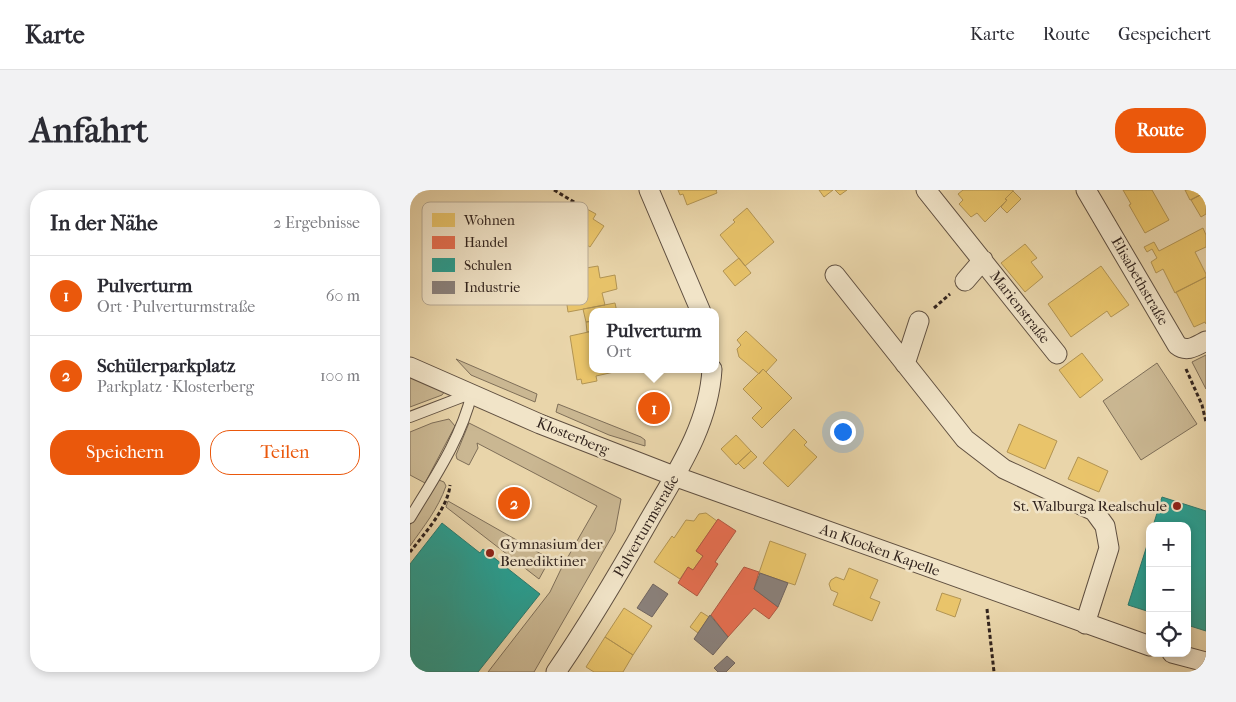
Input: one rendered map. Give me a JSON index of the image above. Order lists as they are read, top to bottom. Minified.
{"streets":{"street":["Elisabethstraße","Marienstraße","Klosterberg","Pulverturmstraße","An Klocken Kapelle"]},"crossings":[["Klosterberg","Pulverturmstraße"],["Klosterberg","An Klocken Kapelle"],["Pulverturmstraße","An Klocken Kapelle"]],"places":["St. Walburga Realschule","Gymnasium der Benediktiner"],"legend":["Wohnen","Handel","Schulen","Industrie"],"page":{"header":"Karte","nav":["Karte","Route","Gespeichert"],"buttons":["Route",["Speichern","Teilen"]],"title":"Anfahrt","heading":["In der Nähe","2 Ergebnisse"],"list":[{"mark":"1","name":"Pulverturm","note":"Ort · Pulverturmstraße","value":"60 m"},{"mark":"2","name":"Schülerparkplatz","note":"Parkplatz · Klosterberg","value":"100 m"}],"popup":["Pulverturm","Ort"],"pins":["1","2"],"map_buttons":["+","−"]}}
